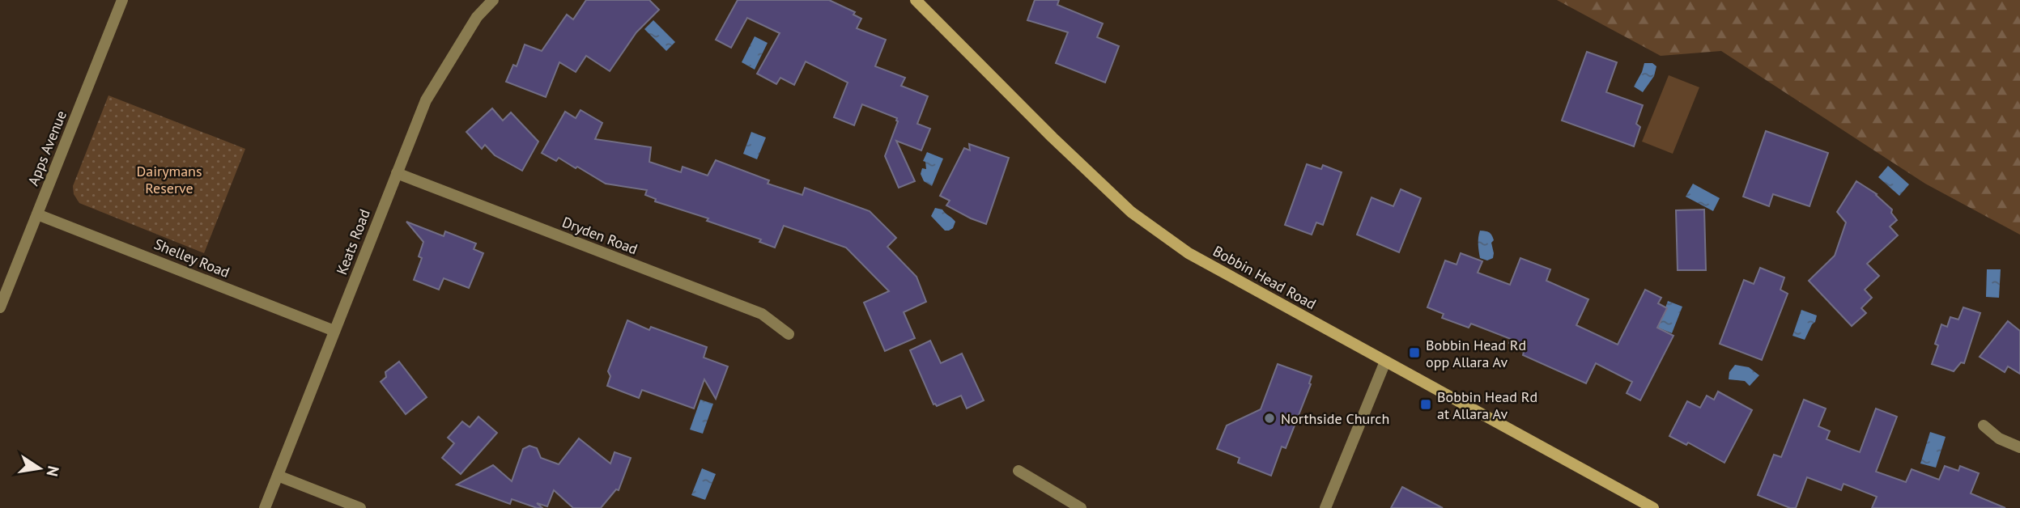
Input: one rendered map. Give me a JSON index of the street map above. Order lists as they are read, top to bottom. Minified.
{"streets":{"main road":["Bobbin Head Road"],"street":["Apps Avenue","Dryden Road","Keats Road","Shelley Road"]},"crossings":[["Apps Avenue","Shelley Road"],["Dryden Road","Keats Road"],["Keats Road","Shelley Road"]],"parks":["Dairymans Reserve"],"places":{"transit":["Bobbin Head Rd opp Allara Av","Bobbin Head Rd at Allara Av"],"other":["Northside Church"]},"north":"right"}
